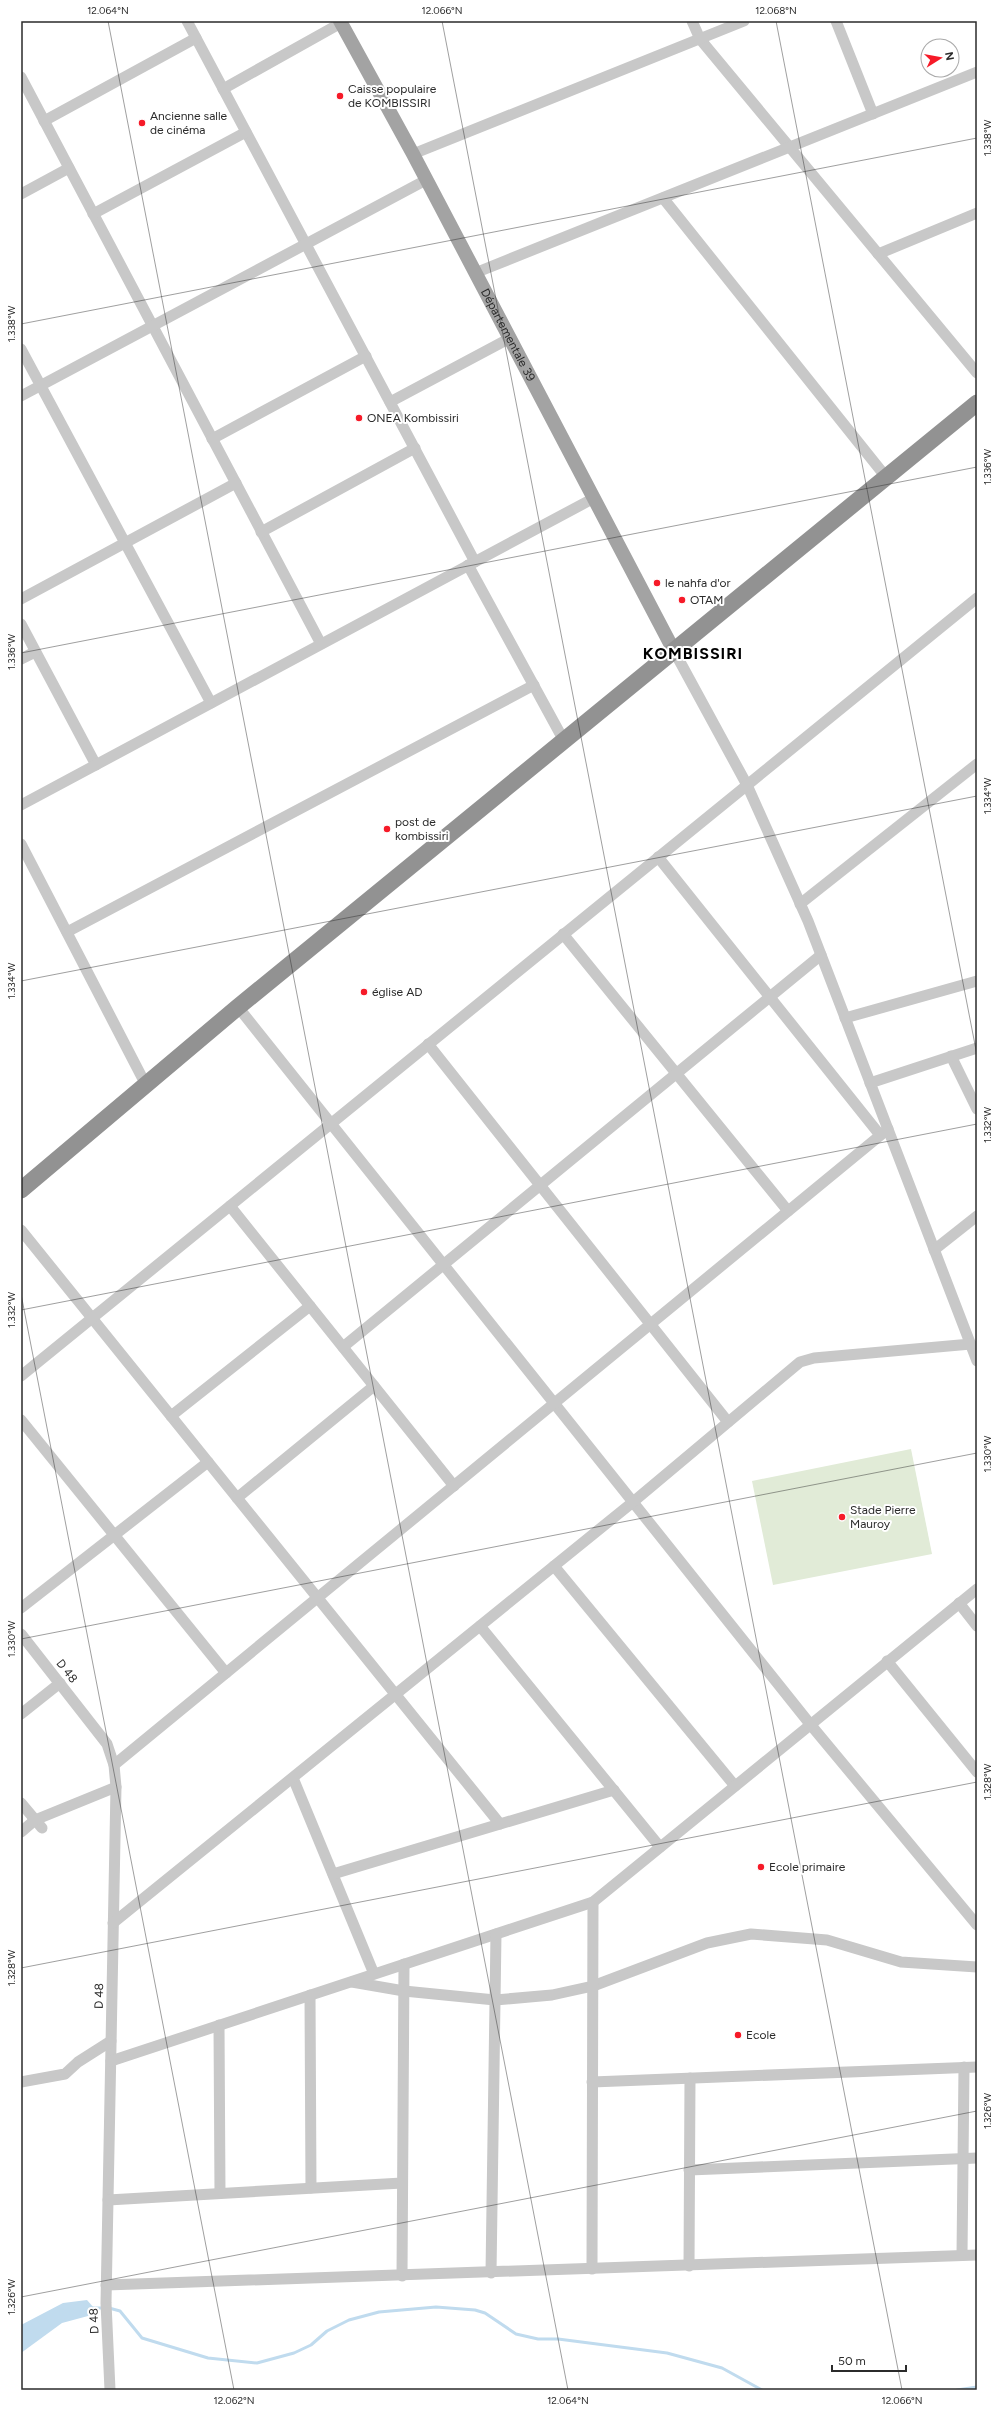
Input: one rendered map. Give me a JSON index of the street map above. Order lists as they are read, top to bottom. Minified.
{"streets":{"main road":["Départementale 39"],"street":["D 48"]},"districts":["KOMBISSIRI"],"places":["Caisse populaire de KOMBISSIRI","Ancienne salle de cinéma","ONEA Kombissiri","le nahfa d'or","OTAM","post de kombissiri","église AD","Stade Pierre Mauroy","Ecole primaire","Ecole"],"scale_bar":"50 m","north":"right","coordinates":["12.064°N","12.066°N","12.068°N","1.338°W","1.336°W","1.334°W","1.332°W","1.330°W","1.328°W","1.326°W","12.062°N"]}
